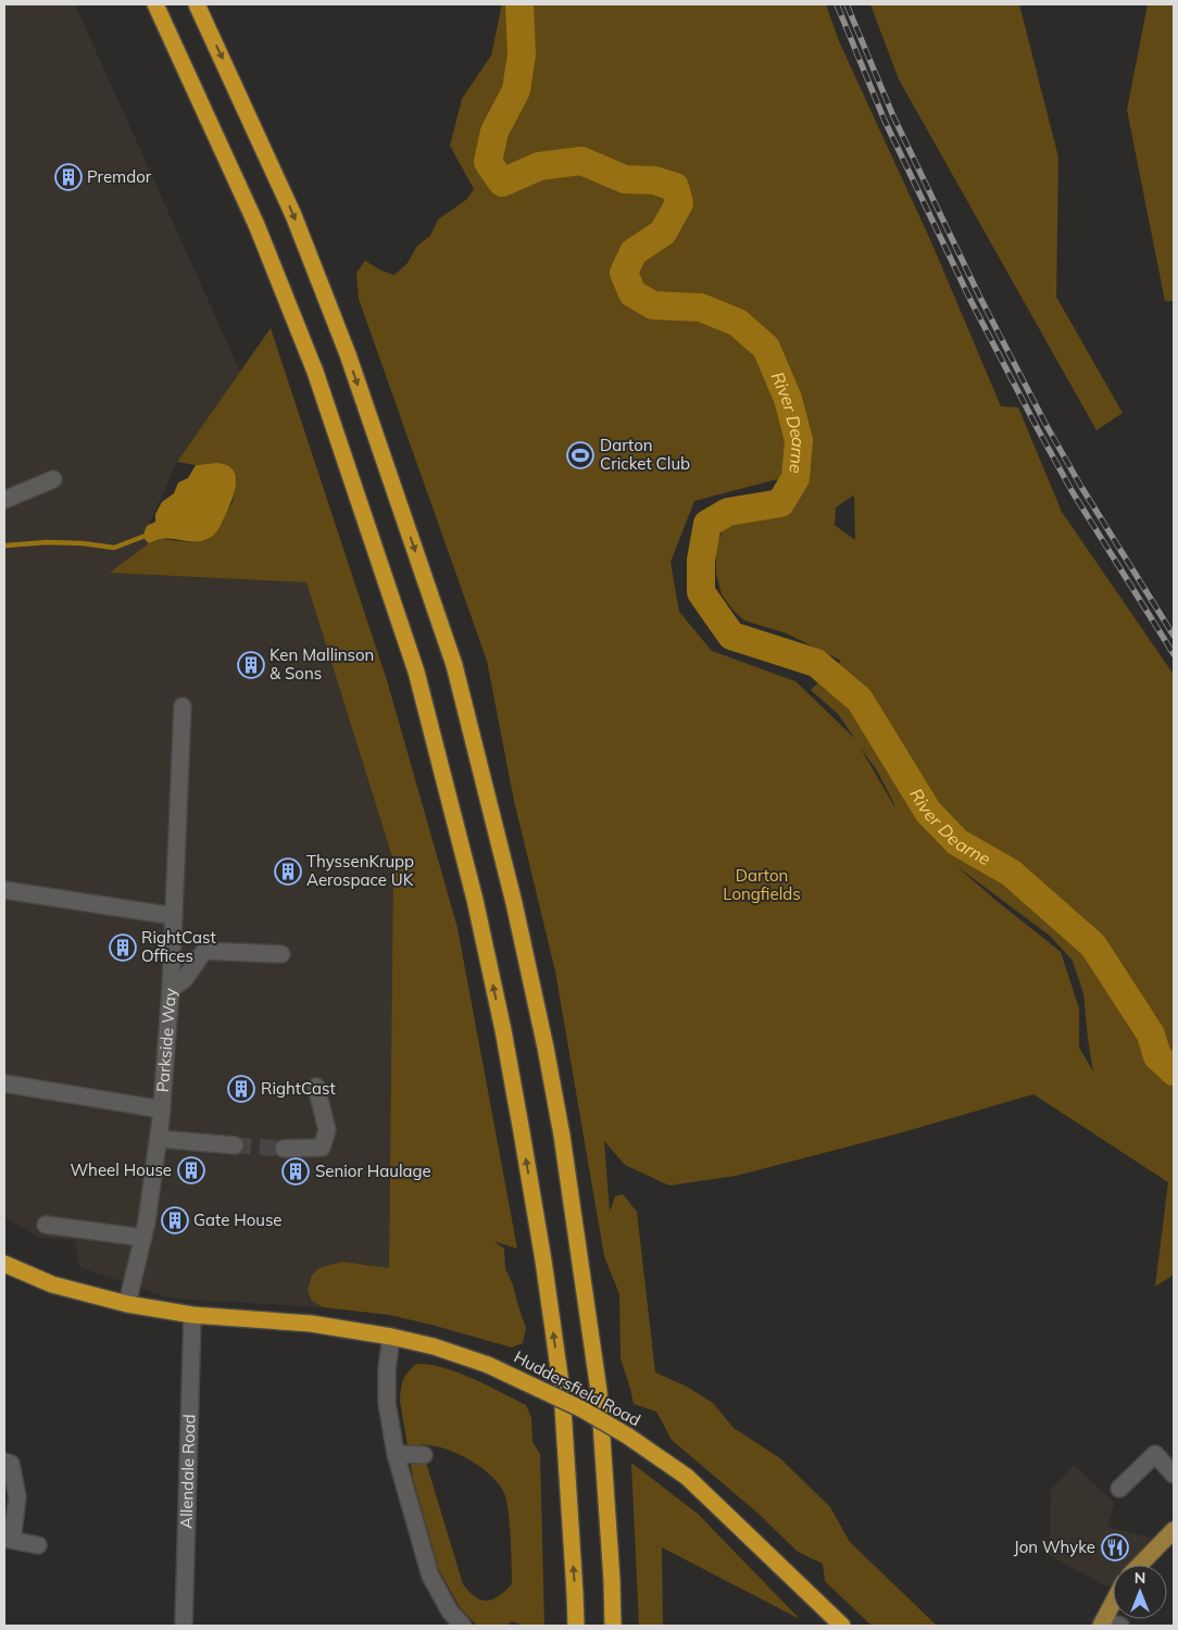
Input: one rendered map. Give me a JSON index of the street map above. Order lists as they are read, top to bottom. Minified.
{"streets":{"highway":["Huddersfield Road"],"street":["Parkside Way","Allendale Road"]},"crossings":[["Parkside Way","Huddersfield Road"],["Huddersfield Road","Allendale Road"]],"water":["River Dearne"],"parks":["Darton Longfields"],"places":{"building":["Premdor","Ken Mallinson & Sons","ThyssenKrupp Aerospace UK","RightCast Offices","RightCast","Wheel House","Senior Haulage","Gate House"],"sports":["Darton Cricket Club"],"restaurant":["Jon Whyke"]},"north":"top"}
